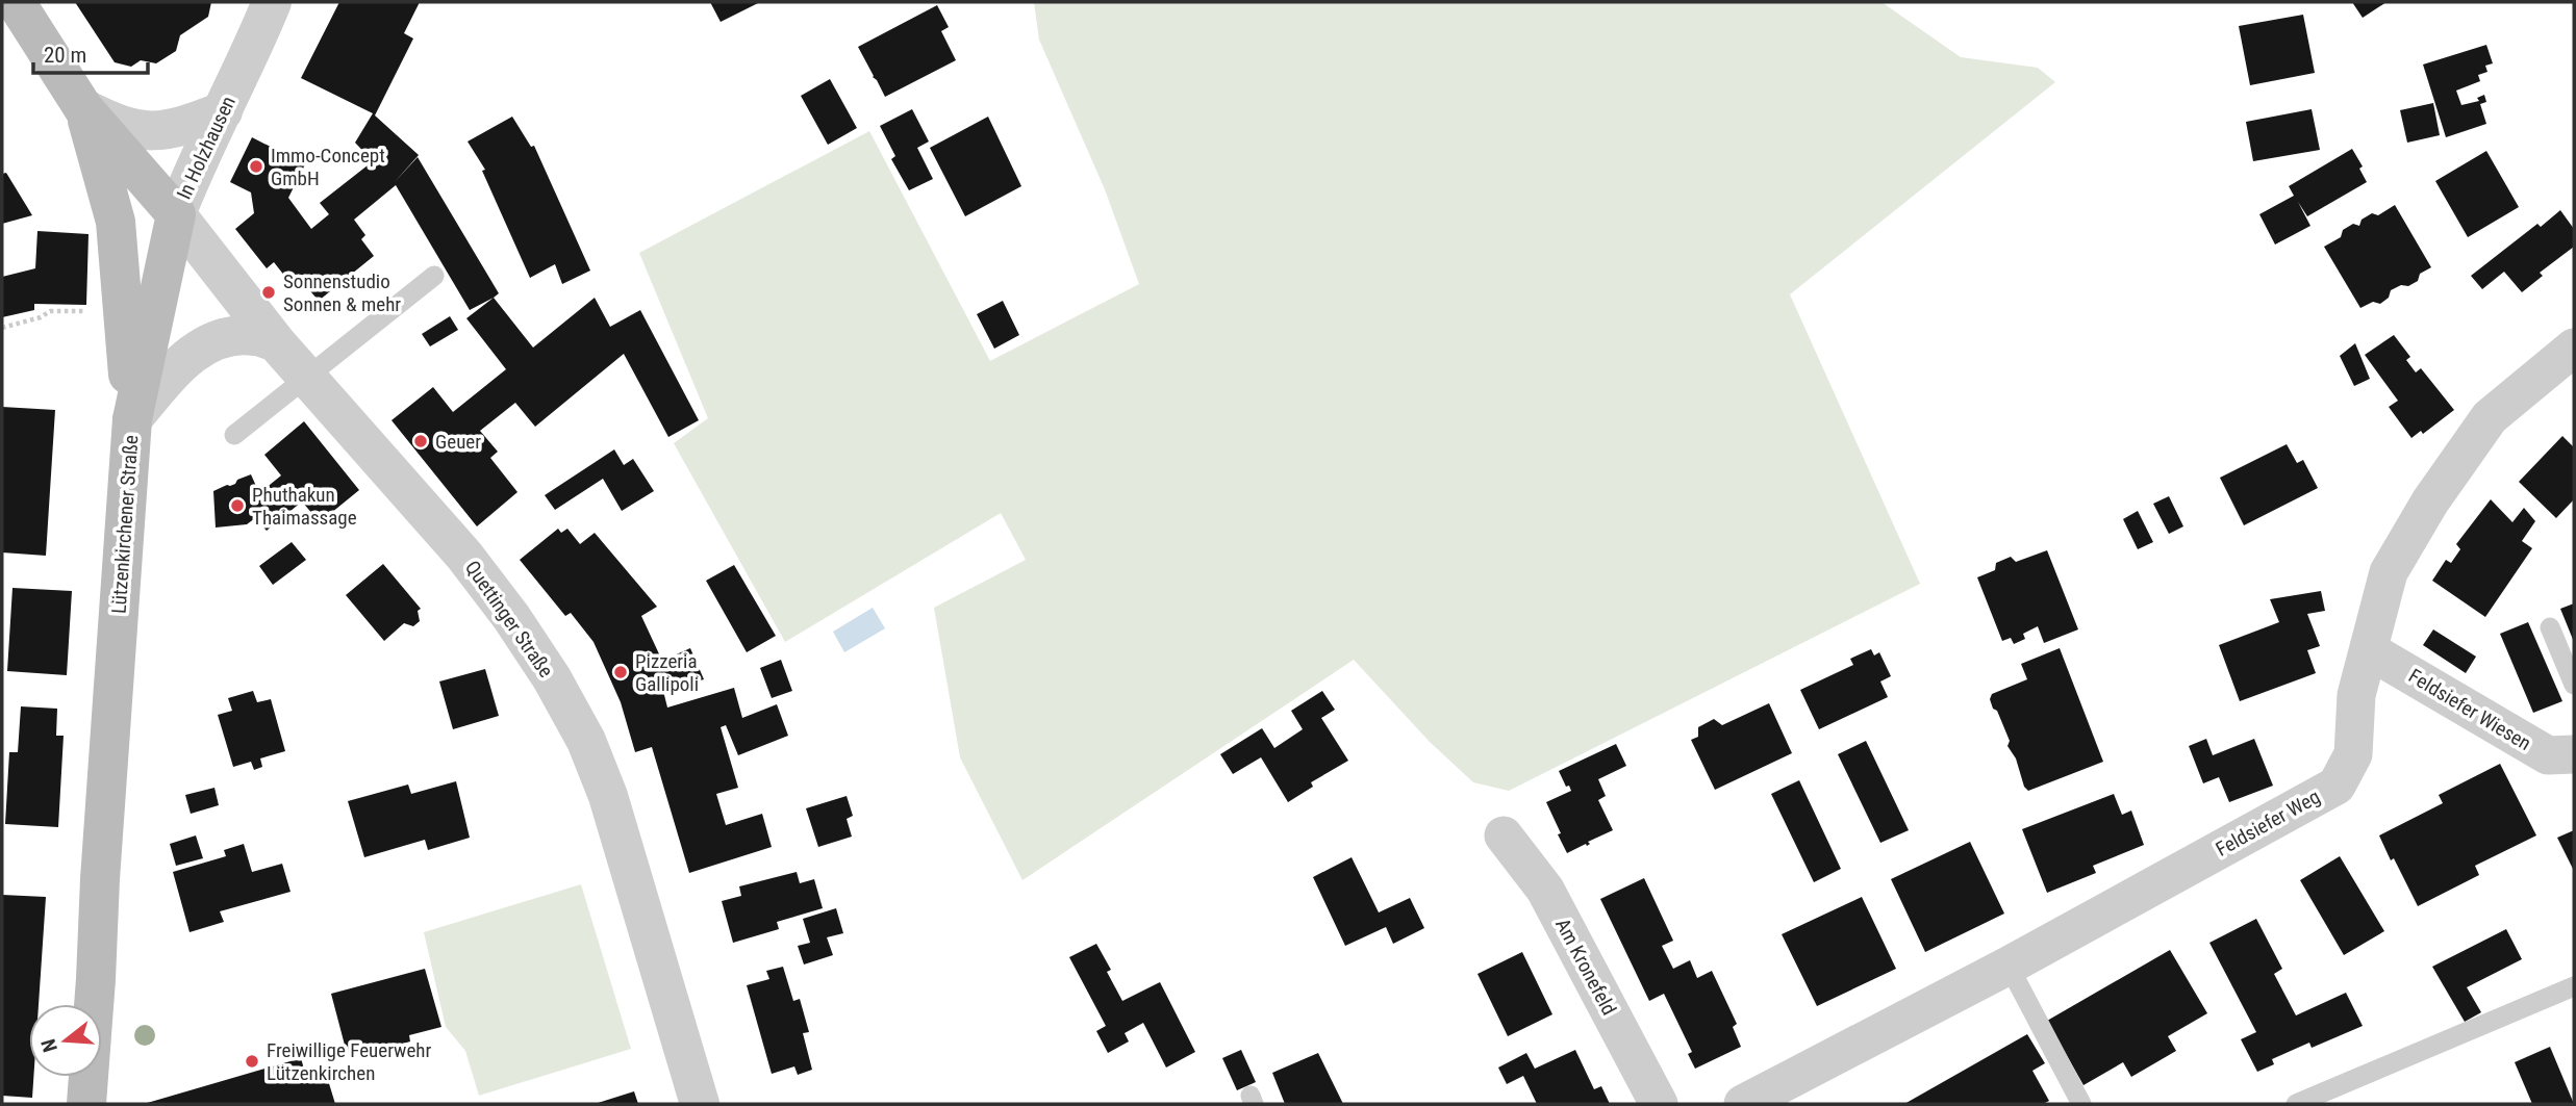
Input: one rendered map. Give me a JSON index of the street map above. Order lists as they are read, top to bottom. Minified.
{"streets":{"main road":["Lützenkirchener Straße"],"street":["In Holzhausen","Quettinger Straße","Feldsiefer Wiesen","Feldsiefer Weg","Am Kronefeld"]},"crossings":[["In Holzhausen","Lützenkirchener Straße"],["In Holzhausen","Quettinger Straße"],["Lützenkirchener Straße","Quettinger Straße"],["Feldsiefer Wiesen","Feldsiefer Weg"]],"places":["Immo-Concept GmbH","Sonnenstudio Sonnen & mehr","Geuer","Phuthakun Thaimassage","Pizzeria Gallipoli","Freiwillige Feuerwehr Lützenkirchen"],"scale_bar":"20 m","north":"left"}
